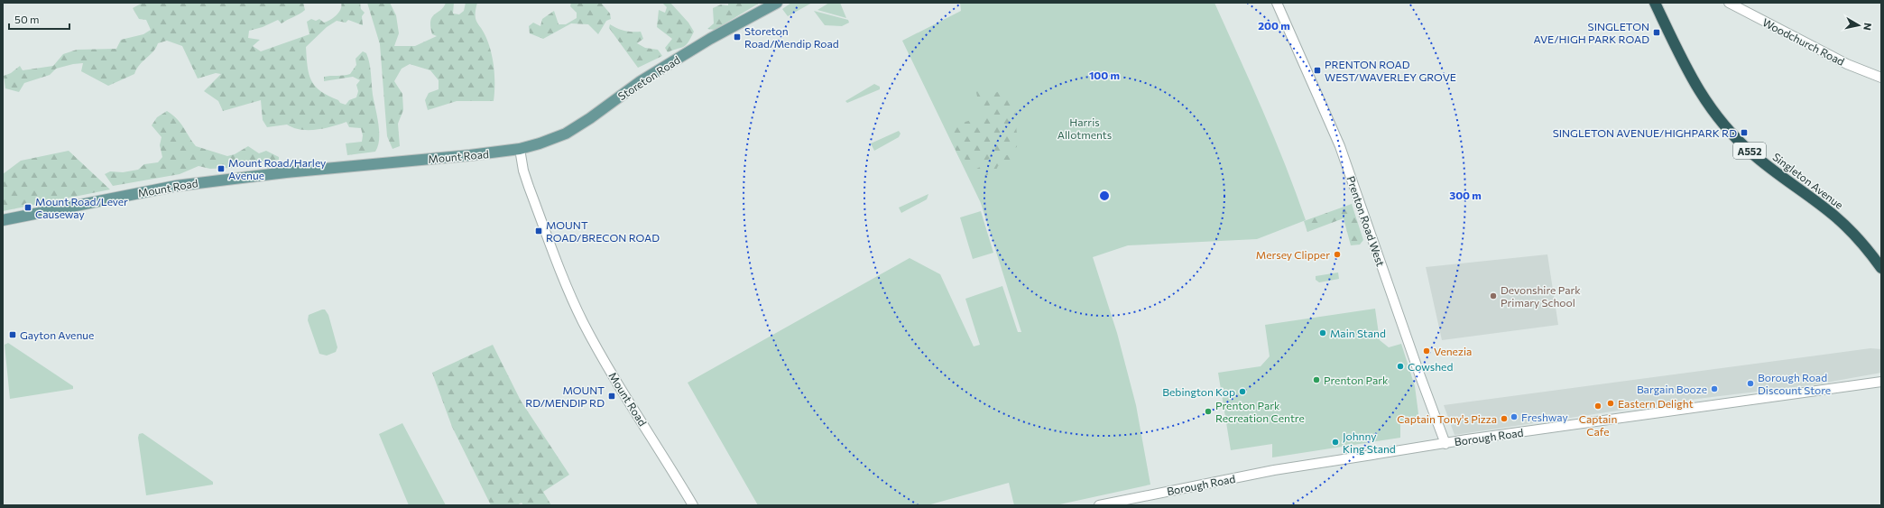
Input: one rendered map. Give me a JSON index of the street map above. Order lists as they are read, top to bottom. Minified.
{"streets":{"highway":["A552","Singleton Avenue"],"main road":["Storeton Road","Mount Road"],"street":["Woodchurch Road","Prenton Road West","Borough Road"]},"crossings":[["Storeton Road","Mount Road"],["Prenton Road West","Borough Road"]],"parks":["Harris Allotments"],"places":{"transit":["SINGLETON AVE/HIGH PARK ROAD","Storeton Road/Mendip Road","PRENTON ROAD WEST/WAVERLEY GROVE","SINGLETON AVENUE/HIGHPARK RD","Mount Road/Harley Avenue","Mount Road/Lever Causeway","MOUNT ROAD/BRECON ROAD","Gayton Avenue","MOUNT RD/MENDIP RD"],"other":["Mersey Clipper","Devonshire Park Primary School","Main Stand","Venezia","Cowshed","Prenton Park","Borough Road Discount Store","Bargain Booze","Bebington Kop","Eastern Delight","Captain Cafe","Prenton Park Recreation Centre","Freshway","Captain Tony's Pizza","Johnny King Stand"]},"scale_bar":"50 m","north":"right","rings":["200 m","100 m","300 m"]}
